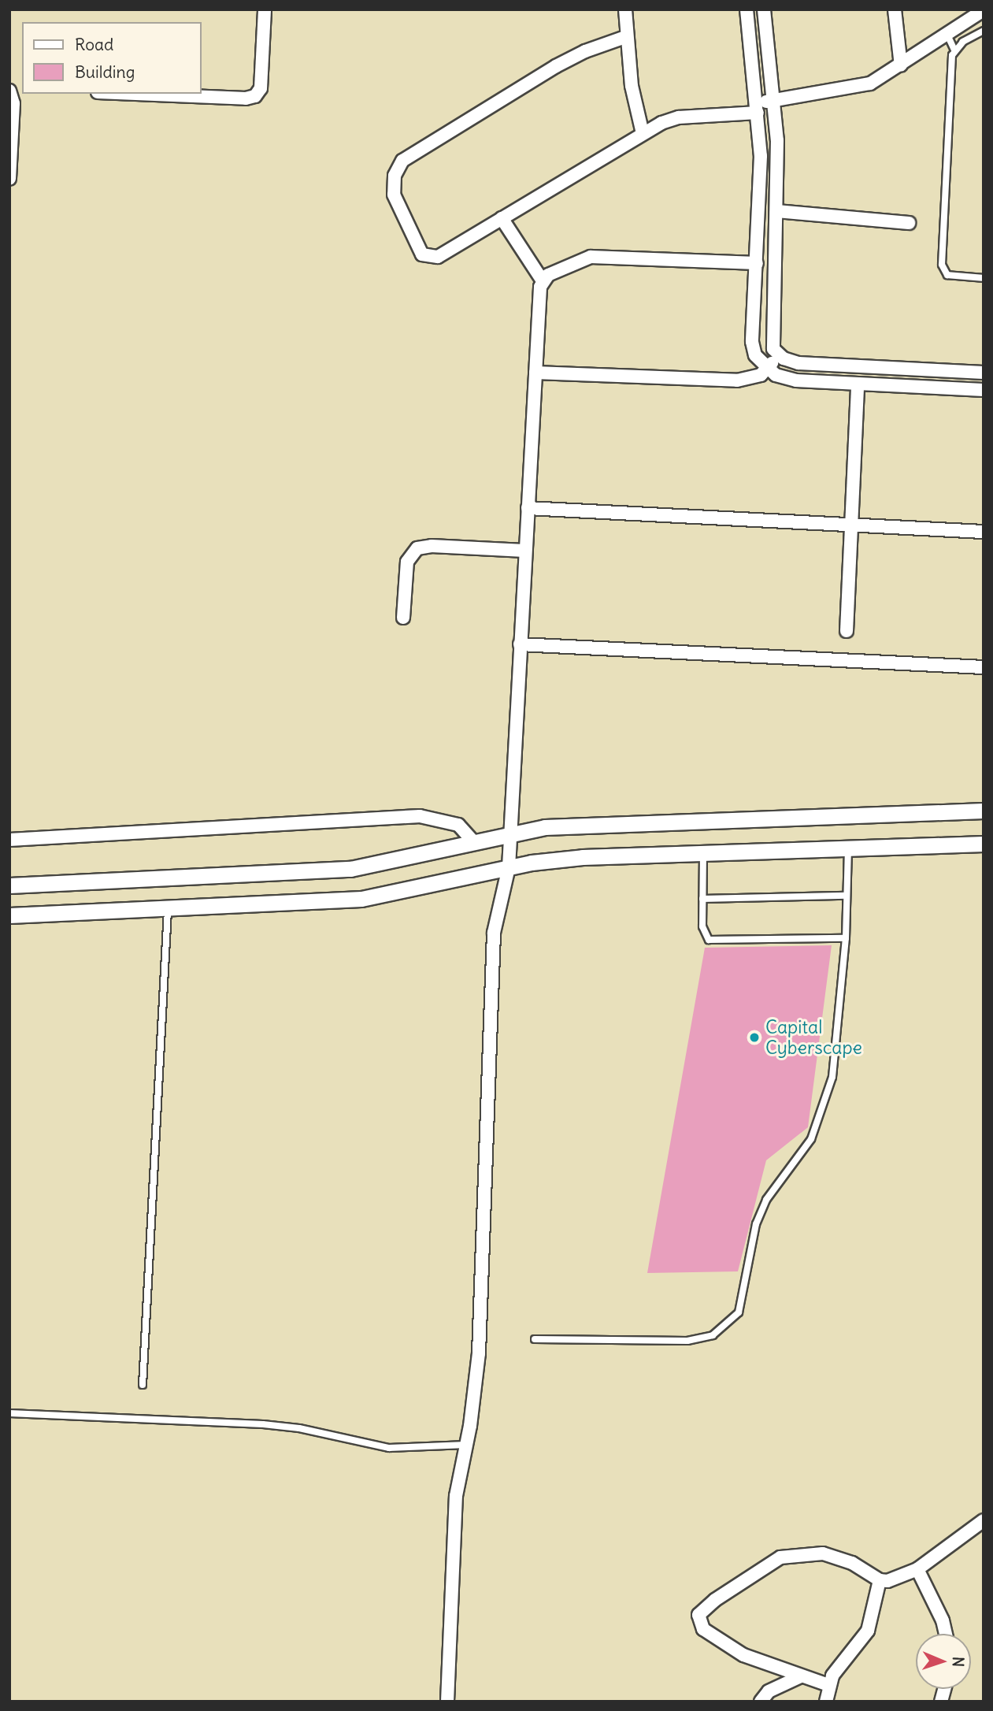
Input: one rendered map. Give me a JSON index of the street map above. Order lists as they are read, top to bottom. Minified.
{"places":["Capital Cyberscape"],"legend":["Road","Building"],"north":"right"}
